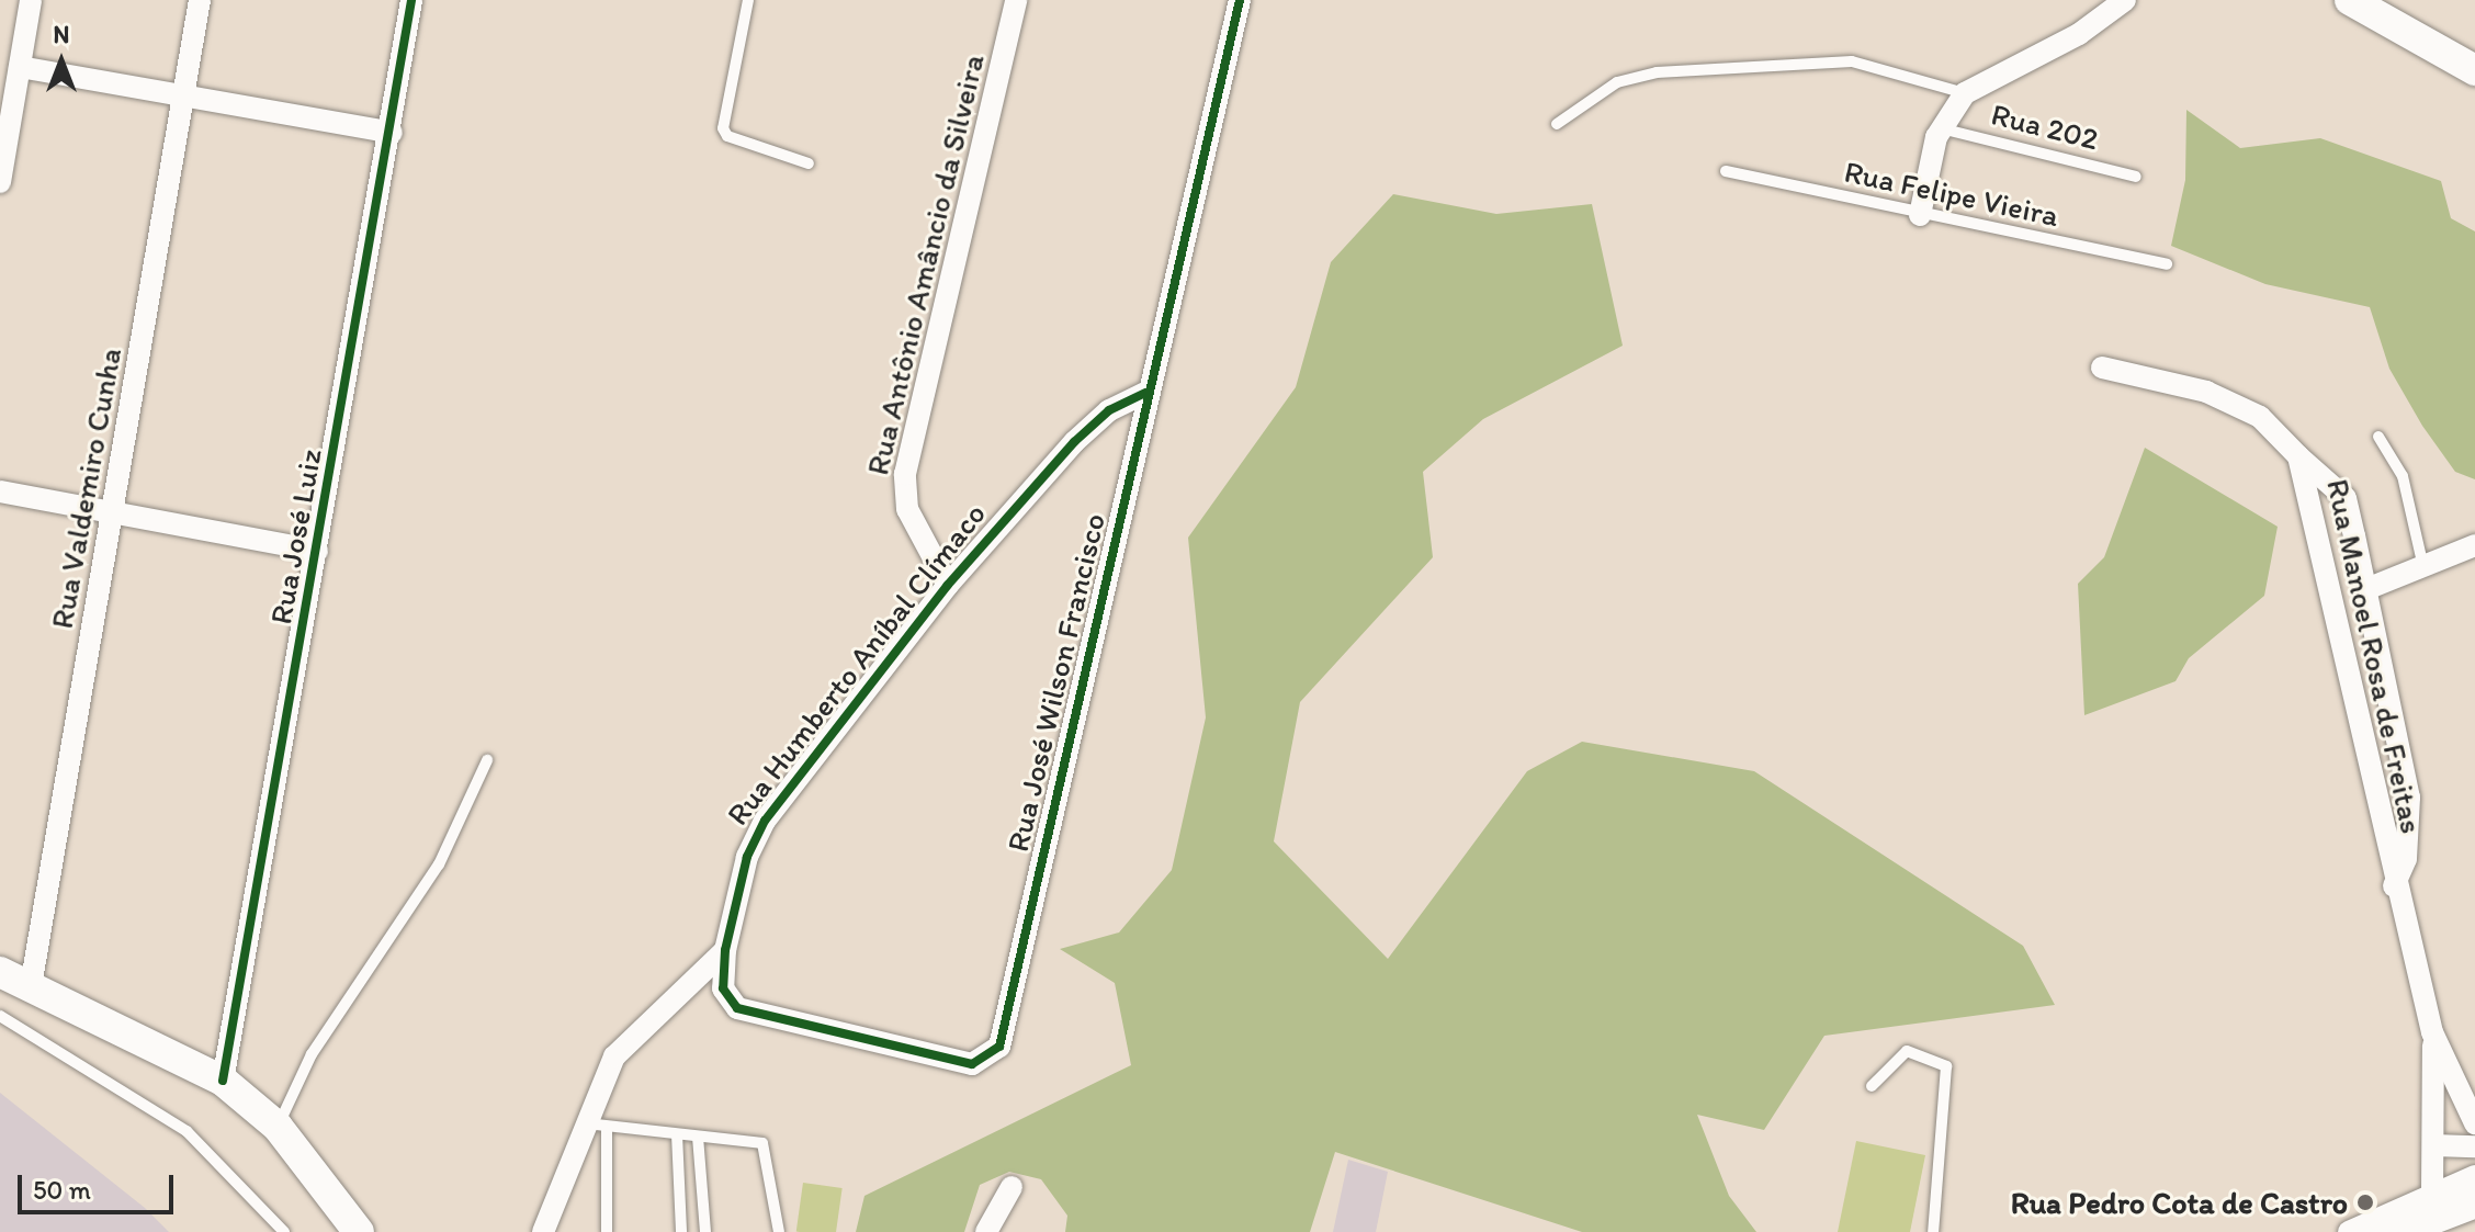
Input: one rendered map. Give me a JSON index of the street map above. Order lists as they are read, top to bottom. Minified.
{"streets":{"street":["Rua Antônio Amâncio da Silveira","Rua Valdemiro Cunha","Rua José Luiz","Rua Manoel Rosa de Freitas","Rua Humberto Aníbal Clímaco","Rua José Wilson Francisco"],"lane":["Rua 202","Rua Felipe Vieira"]},"crossings":[["Rua Antônio Amâncio da Silveira","Rua Humberto Aníbal Clímaco"],["Rua Humberto Aníbal Clímaco","Rua José Wilson Francisco"]],"places":["Rua Pedro Cota de Castro"],"scale_bar":"50 m","north":"top"}
